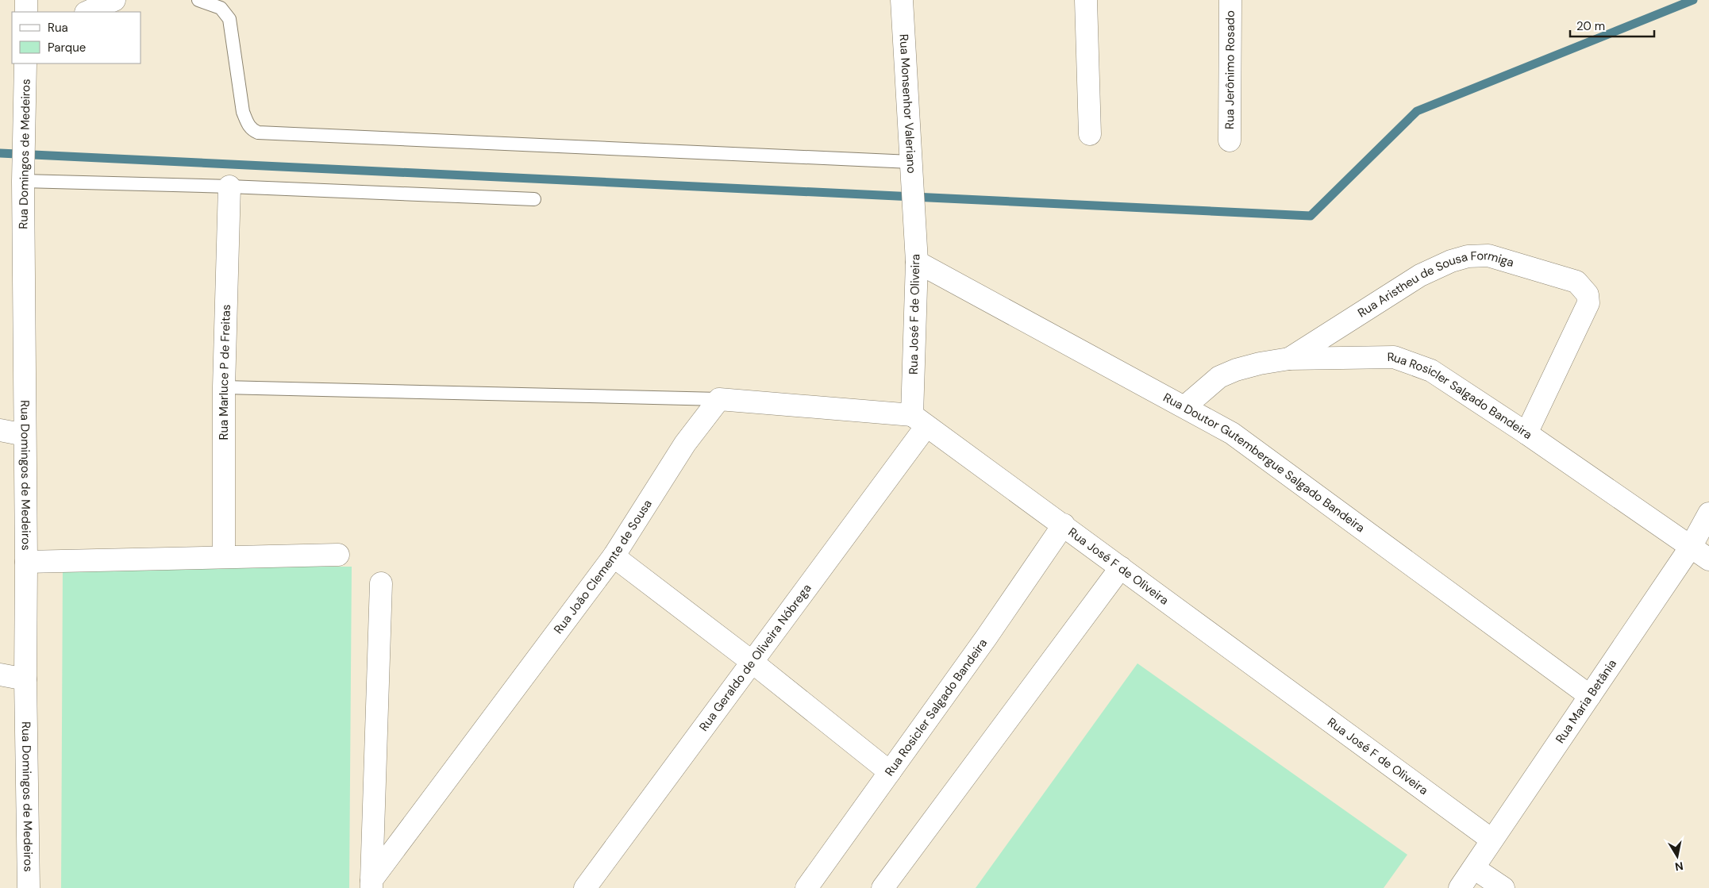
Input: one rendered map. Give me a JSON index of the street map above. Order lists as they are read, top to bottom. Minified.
{"streets":{"street":["Rua Jerônimo Rosado","Rua Monsenhor Valeriano","Rua Domingos de Medeiros","Rua Aristheu de Sousa Formiga","Rua José F de Oliveira","Rua Marluce P de Freitas","Rua Rosicler Salgado Bandeira","Rua Doutor Gutembergue Salgado Bandeira","Rua João Clemente de Sousa","Rua Geraldo de Oliveira Nóbrega","Rua Maria Betânia"]},"crossings":[["Rua Monsenhor Valeriano","Rua José F de Oliveira"],["Rua Aristheu de Sousa Formiga","Rua Rosicler Salgado Bandeira"],["Rua José F de Oliveira","Rua Rosicler Salgado Bandeira"],["Rua José F de Oliveira","Rua Doutor Gutembergue Salgado Bandeira"],["Rua José F de Oliveira","Rua Geraldo de Oliveira Nóbrega"],["Rua José F de Oliveira","Rua Maria Betânia"],["Rua Rosicler Salgado Bandeira","Rua Doutor Gutembergue Salgado Bandeira"],["Rua Rosicler Salgado Bandeira","Rua Maria Betânia"],["Rua Doutor Gutembergue Salgado Bandeira","Rua Maria Betânia"]],"legend":["Rua","Parque"],"scale_bar":"20 m","north":"bottom"}
